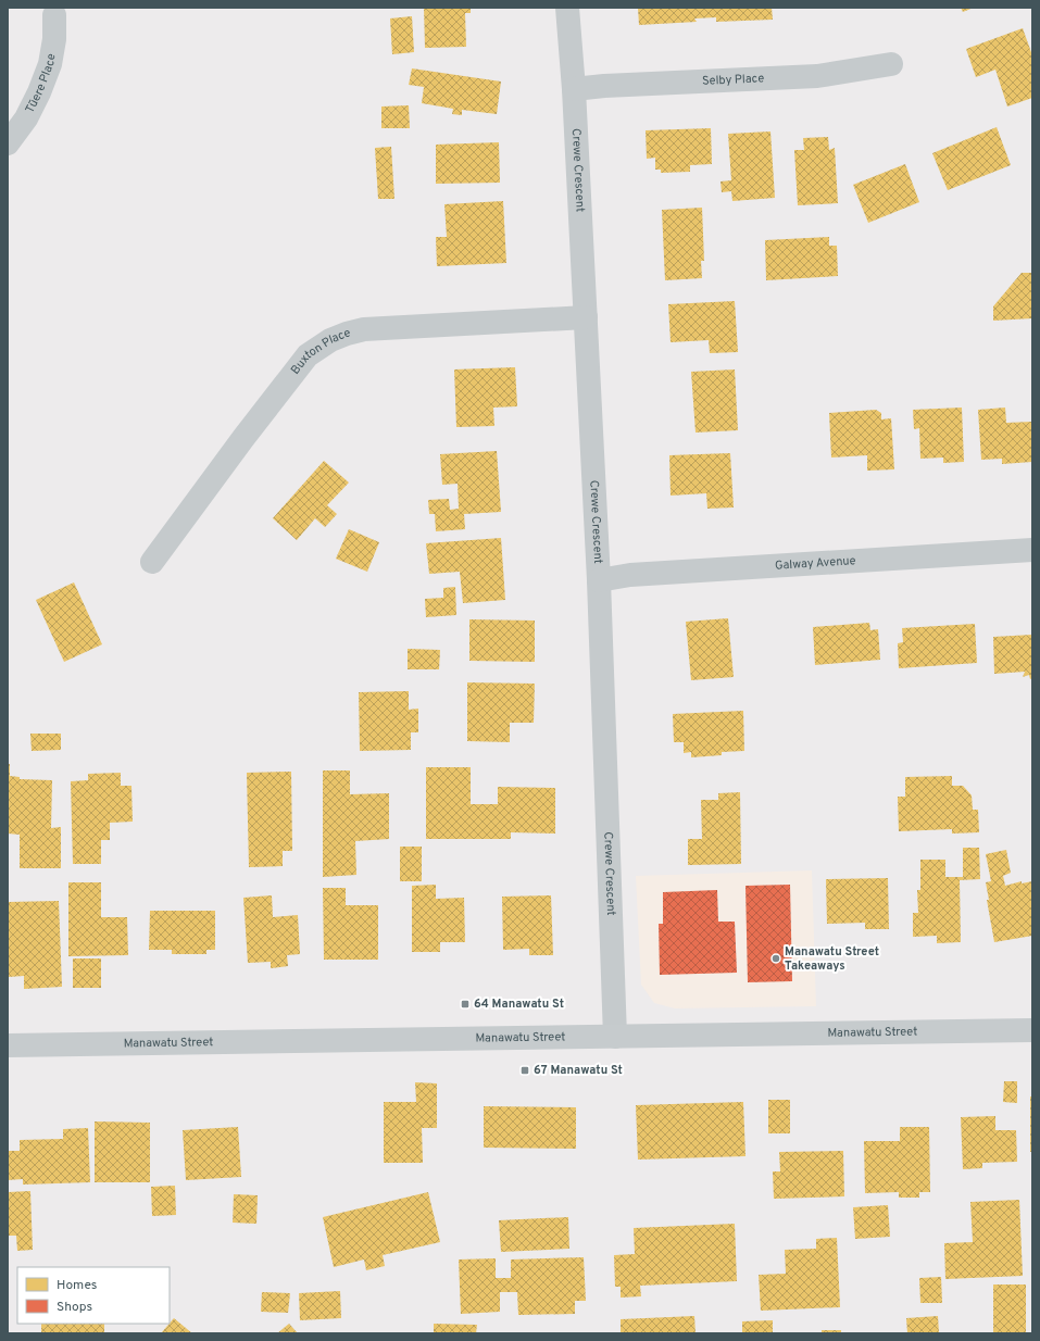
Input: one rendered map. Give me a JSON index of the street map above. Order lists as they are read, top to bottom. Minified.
{"streets":{"street":["Selby Place","Tūere Place","Crewe Crescent","Buxton Place","Galway Avenue","Manawatu Street"]},"crossings":[["Selby Place","Crewe Crescent"],["Crewe Crescent","Buxton Place"],["Crewe Crescent","Galway Avenue"],["Crewe Crescent","Manawatu Street"]],"places":{"other":["Manawatu Street Takeaways"],"transit":["64 Manawatu St","67 Manawatu St"]},"legend":["Homes","Shops"]}
